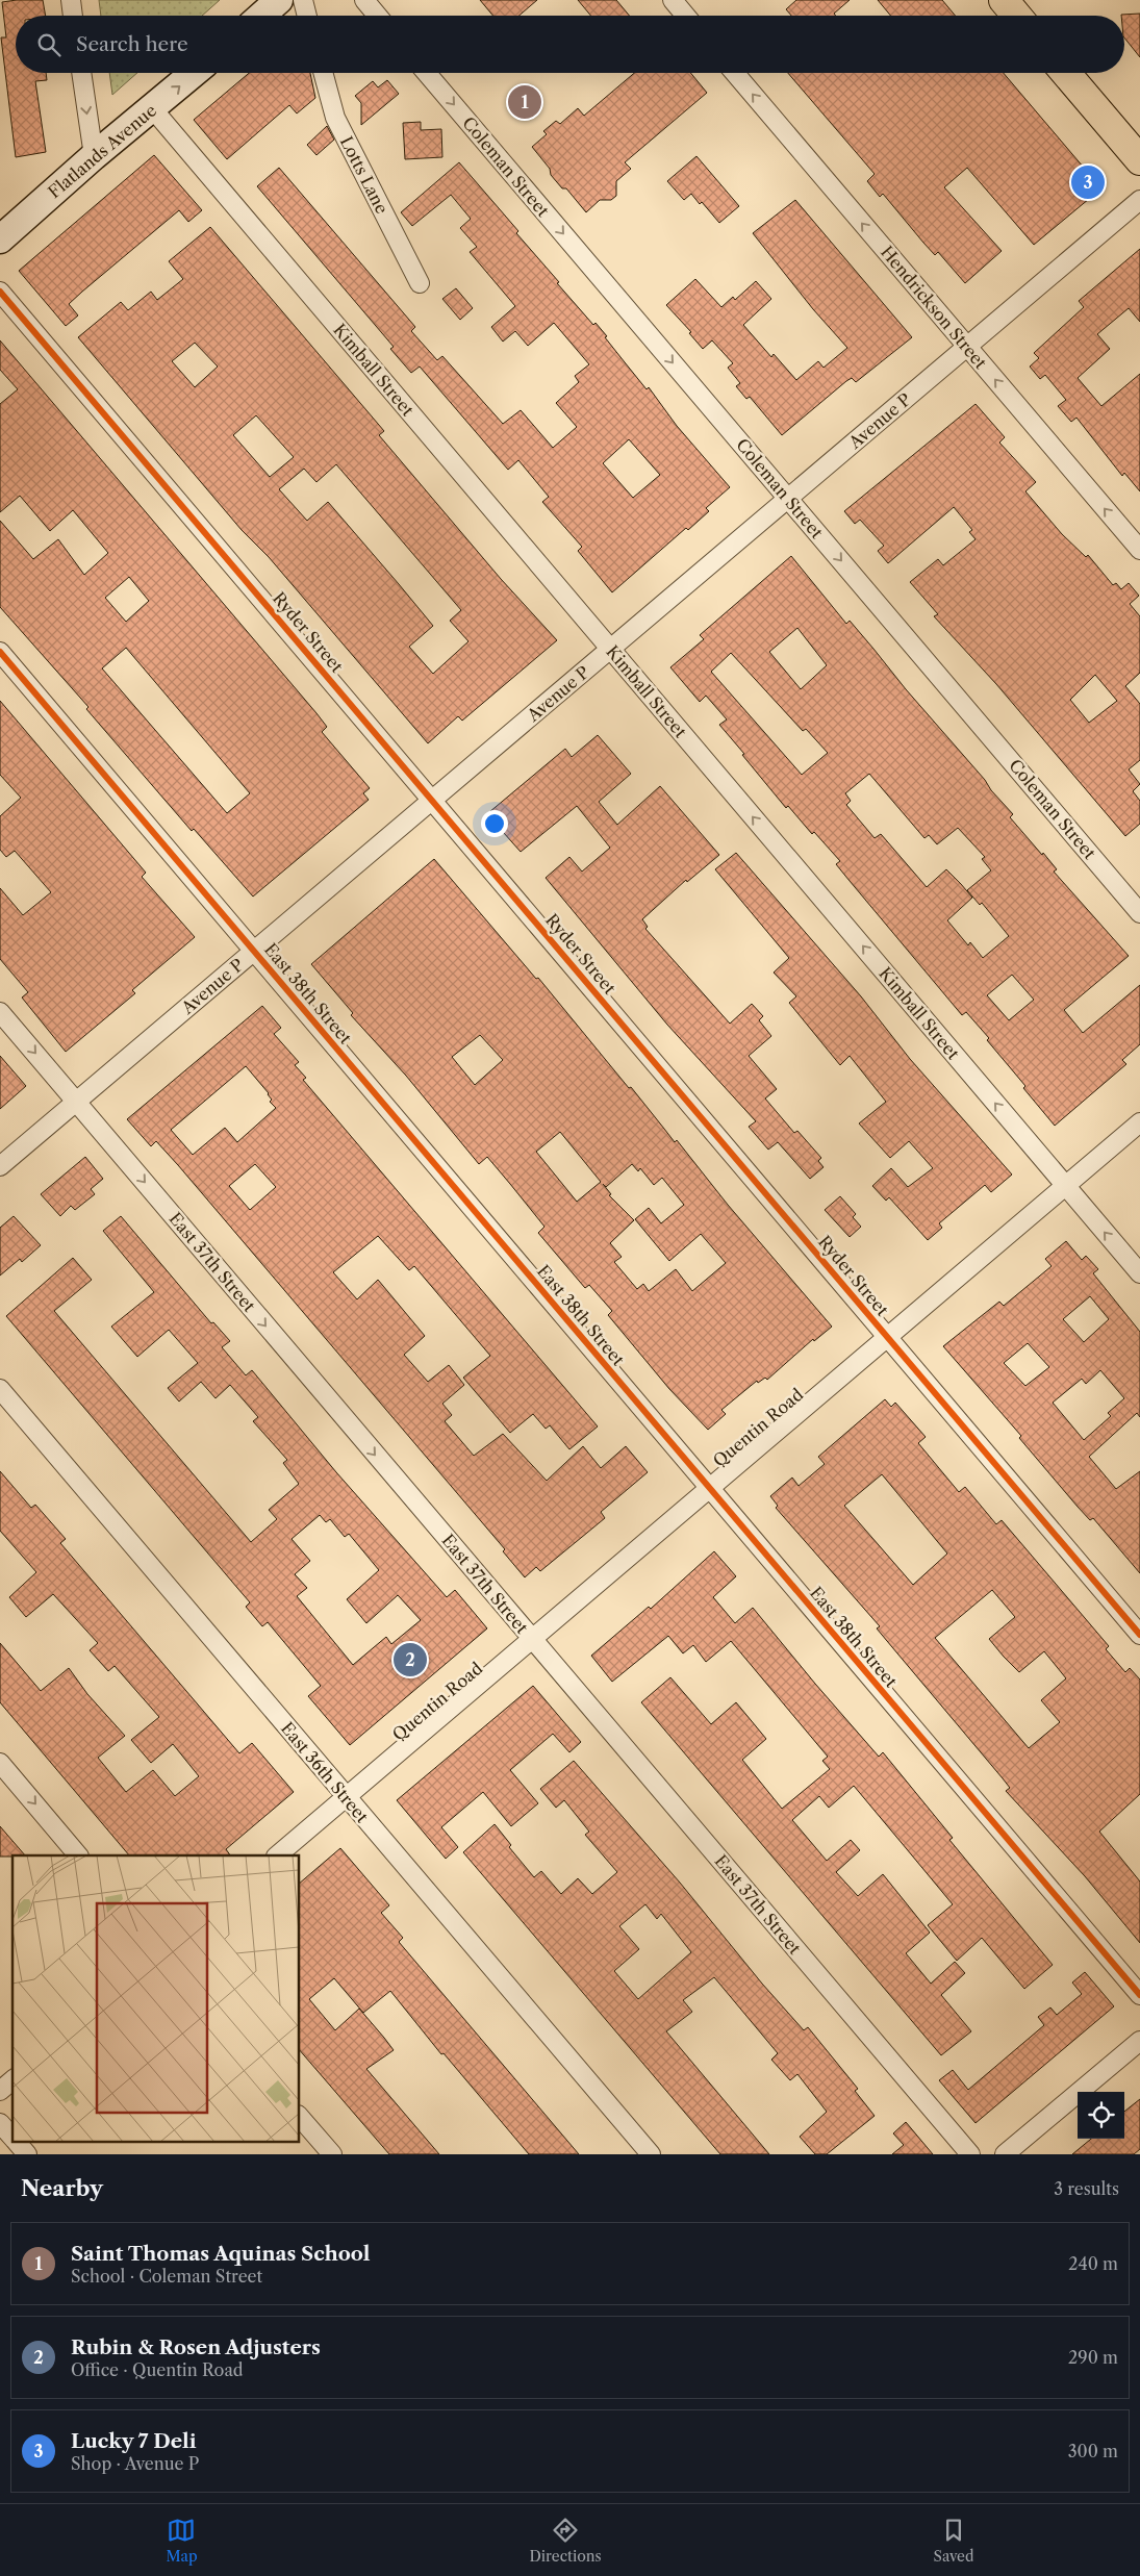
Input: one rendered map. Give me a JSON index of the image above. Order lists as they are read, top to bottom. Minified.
{"streets":{"main road":["Flatlands Avenue"],"street":["Coleman Street","Lotts Lane","Hendrickson Street","Kimball Street","Avenue P","Ryder Street","East 38th Street","East 37th Street","Quentin Road","East 36th Street"]},"crossings":[["Flatlands Avenue","Kimball Street"],["Coleman Street","Avenue P"],["Hendrickson Street","Avenue P"],["Kimball Street","Avenue P"],["Kimball Street","Quentin Road"],["Avenue P","Ryder Street"],["Avenue P","East 38th Street"],["Avenue P","East 37th Street"],["Ryder Street","Quentin Road"],["East 38th Street","Quentin Road"],["East 37th Street","Quentin Road"],["Quentin Road","East 36th Street"]],"one_way":["Coleman Street","Hendrickson Street","Kimball Street","East 37th Street"],"page":{"search":"Search here","pins":["1","3","2"],"heading":["Nearby","3 results"],"list":[{"mark":"1","name":"Saint Thomas Aquinas School","note":"School · Coleman Street","value":"240 m"},{"mark":"2","name":"Rubin & Rosen Adjusters","note":"Office · Quentin Road","value":"290 m"},{"mark":"3","name":"Lucky 7 Deli","note":"Shop · Avenue P","value":"300 m"}],"nav":["Map","Directions","Saved"]}}
